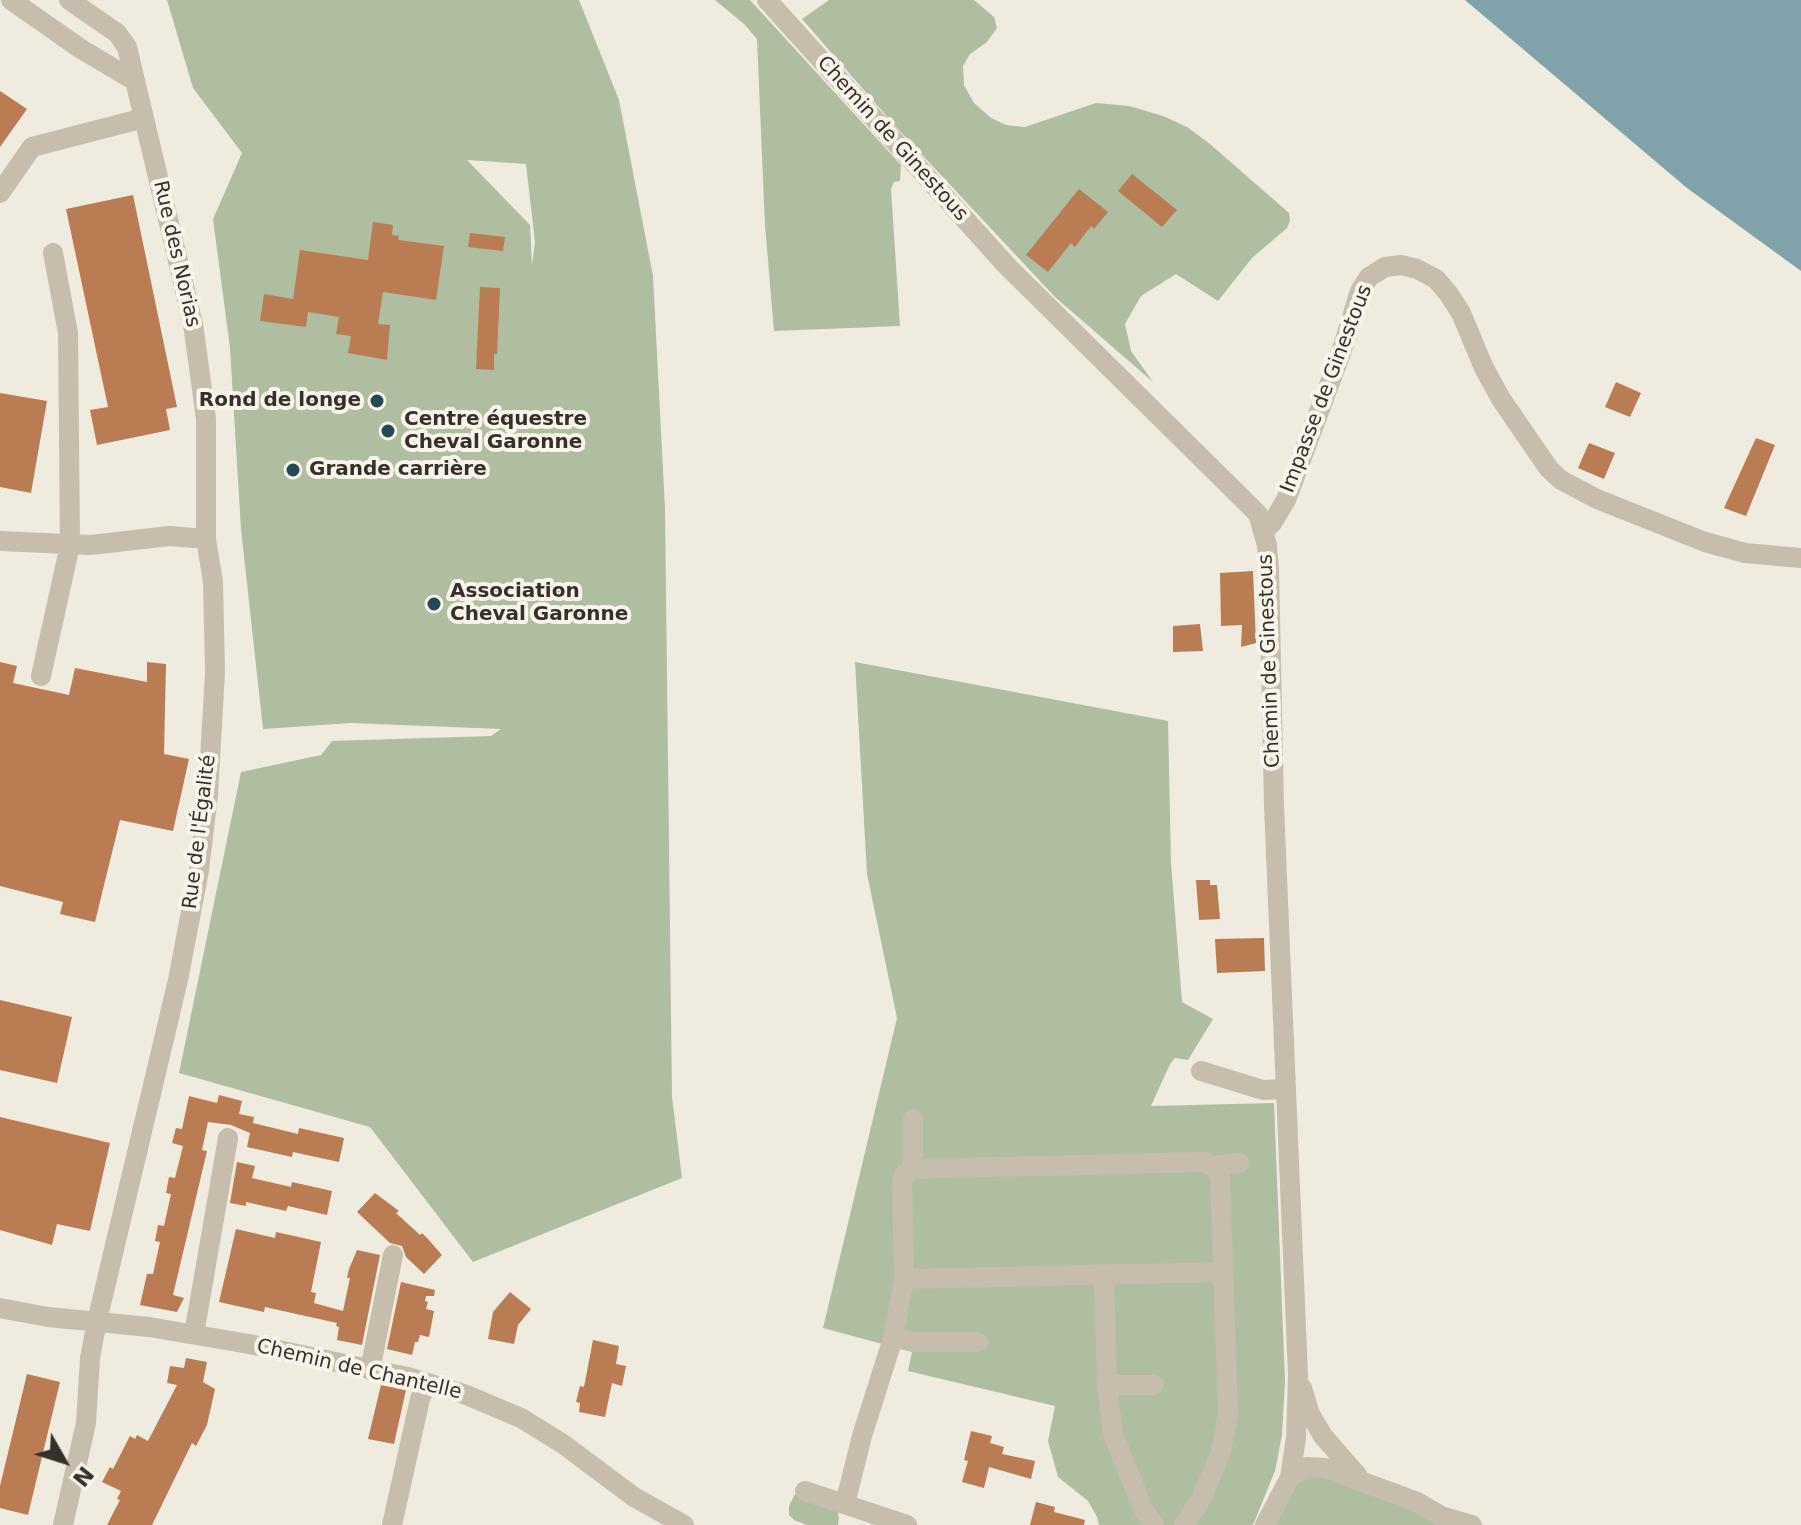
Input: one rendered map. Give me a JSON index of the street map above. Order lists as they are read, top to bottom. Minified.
{"streets":{"street":["Chemin de Ginestous","Rue des Norias","Impasse de Ginestous","Rue de l'Égalité","Chemin de Chantelle"]},"crossings":[["Chemin de Ginestous","Impasse de Ginestous"],["Rue des Norias","Rue de l'Égalité"],["Rue de l'Égalité","Chemin de Chantelle"]],"places":["Rond de longe","Centre équestre Cheval Garonne","Grande carrière","Association Cheval Garonne"],"north":"bottom right"}
